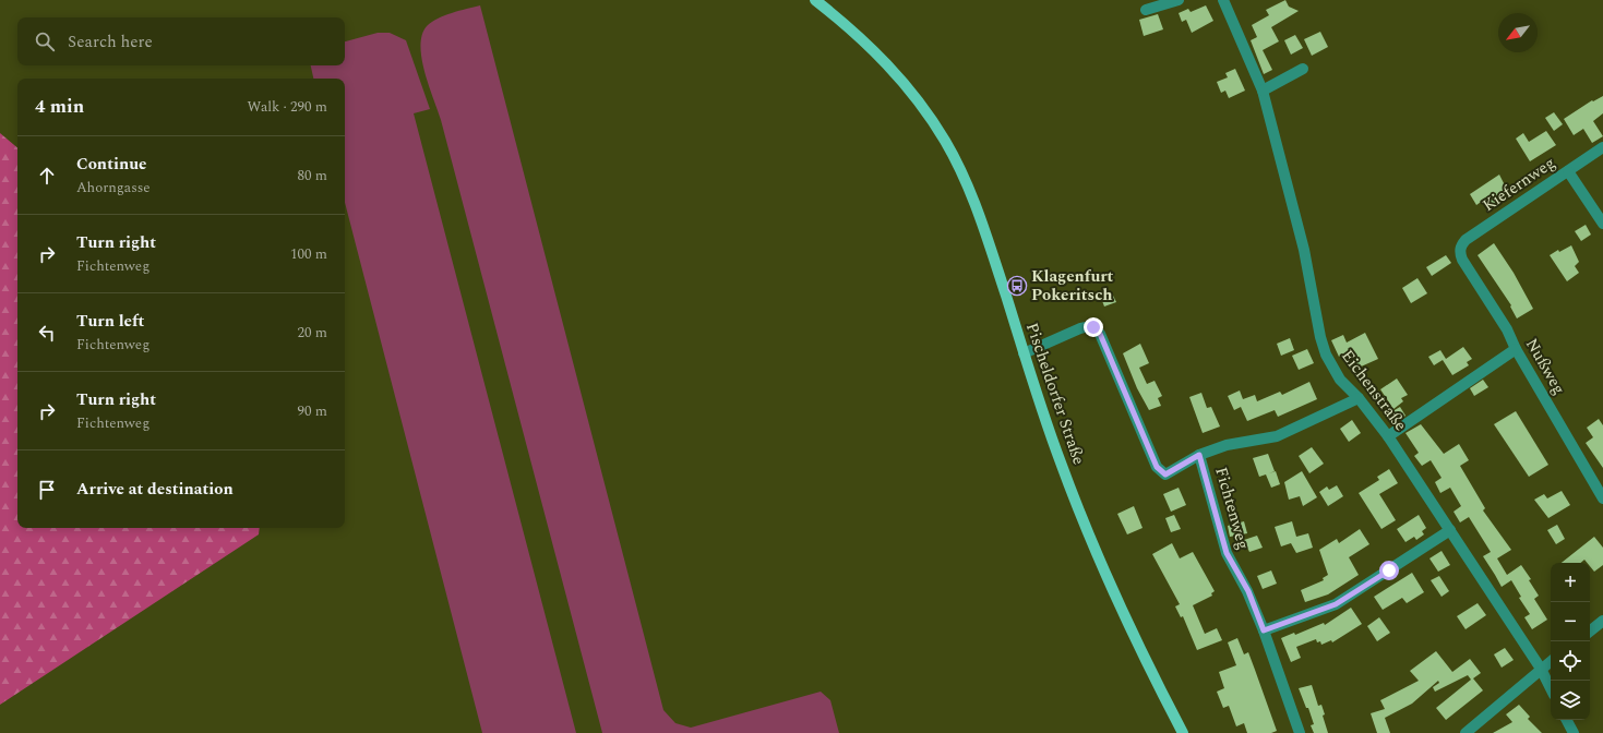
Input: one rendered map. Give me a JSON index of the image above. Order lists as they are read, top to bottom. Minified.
{"streets":{"main road":["Pischeldorfer Straße"],"street":["Kiefernweg","Nußweg","Eichenstraße","Fichtenweg"]},"crossings":[["Kiefernweg","Nußweg"],["Pischeldorfer Straße","Fichtenweg"]],"places":{"bus stop":["Klagenfurt Pokeritsch"]},"north":"bottom left","page":{"search":"Search here","heading":["4 min","Walk · 290 m"],"list":[["Continue","Ahorngasse","80 m"],["Turn right","Fichtenweg","100 m"],["Turn left","Fichtenweg","20 m"],["Turn right","Fichtenweg","90 m"],"Arrive at destination"],"map_buttons":["+","−"]}}
